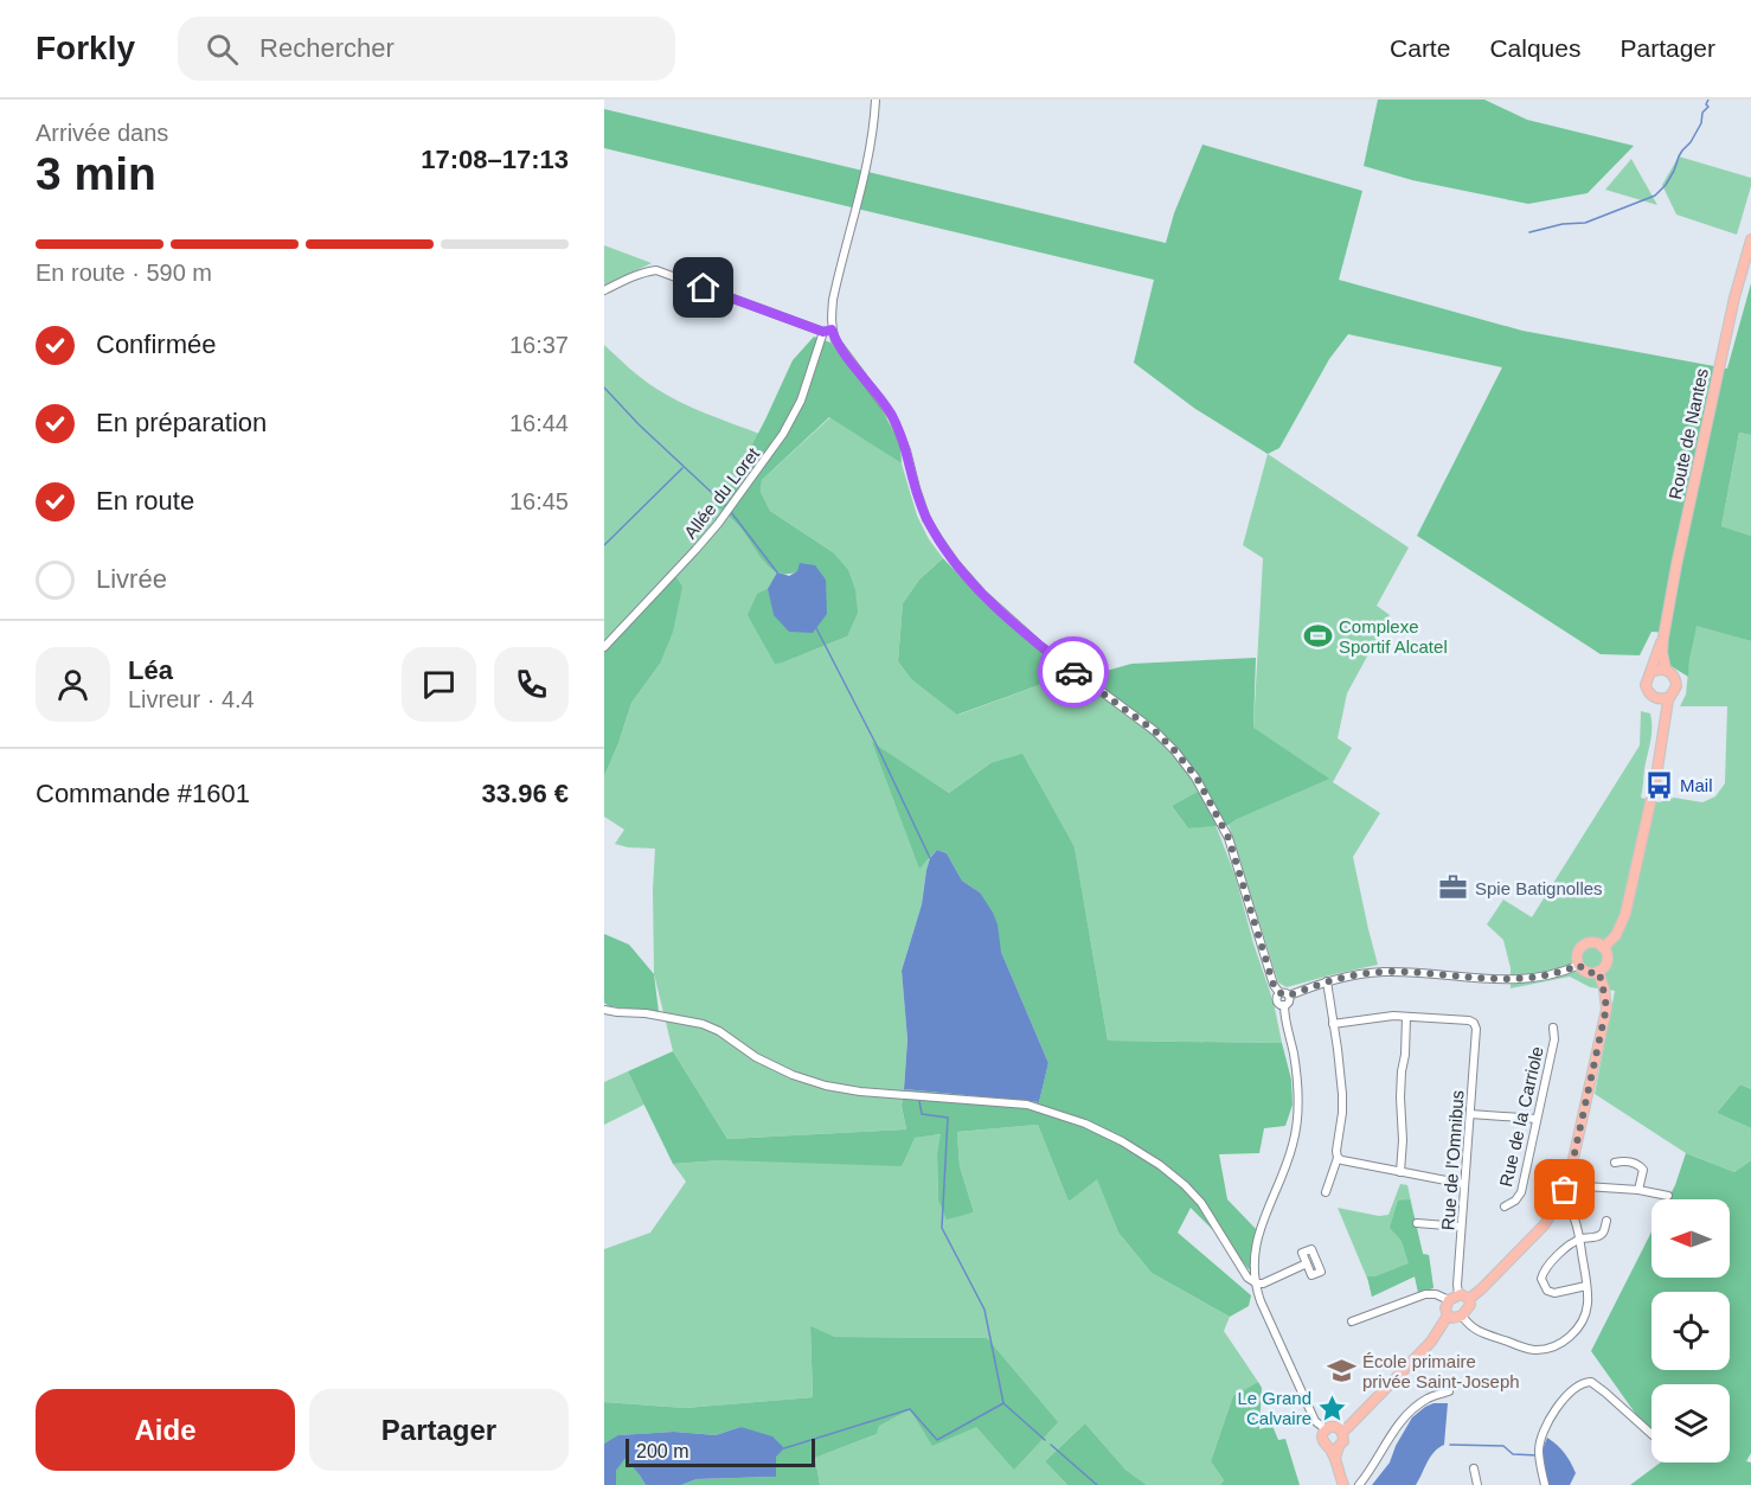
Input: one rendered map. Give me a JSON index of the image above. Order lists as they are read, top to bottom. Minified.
{"streets":{"main road":["Route de Nantes"],"street":["Allée du Loret","Rue de la Carriole","Rue de l'Omnibus"]},"places":{"sports":["Complexe Sportif Alcatel"],"bus stop":["Mail"],"office":["Spie Batignolles"],"school or university":["École primaire privée Saint-Joseph"],"place":["Le Grand Calvaire"]},"scale_bar":"200 m","north":"left","page":{"header":"Forkly","search":"Rechercher","nav":["Carte","Calques","Partager"],"heading":["3 min","Arrivée dans","17:08–17:13"],"panel":["Léa","Livreur · 4.4","Commande #1601","33.96 €"],"bar":"En route · 590 m","list":[["Confirmée","16:37"],["En préparation","16:44"],["En route","16:45"],"Livrée"],"buttons":["Aide","Partager"],"scale":"200 m"}}
